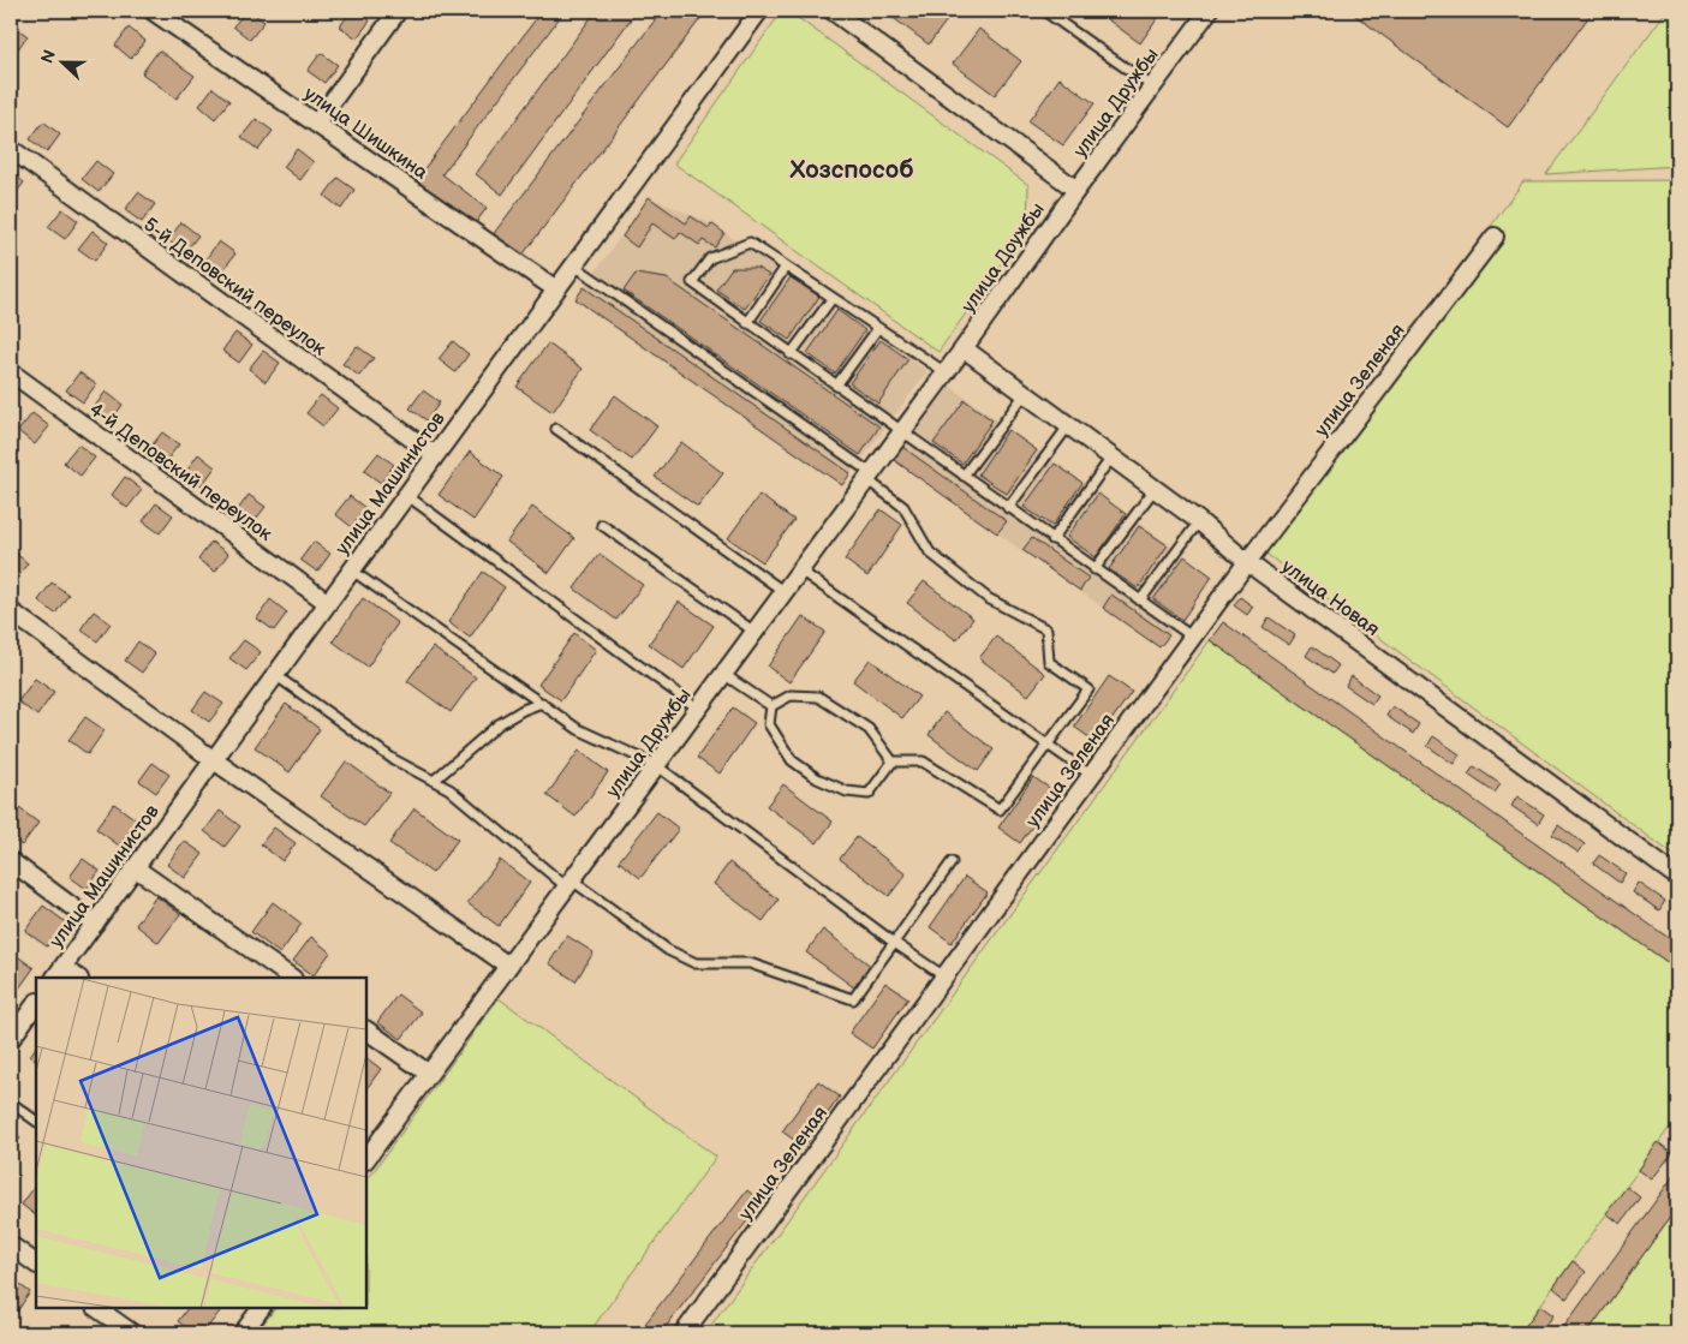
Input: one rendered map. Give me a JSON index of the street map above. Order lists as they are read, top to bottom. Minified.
{"streets":{"street":["улица Дружбы","улица Шишкина","улица Доужбы","5-й Деповский переулок","улица Зеленая","4-й Деповский переулок","улица Машинистов","улица Новая"]},"crossings":[["улица Дружбы","улица Доужбы"],["улица Дружбы","улица Новая"],["улица Шишкина","улица Машинистов"],["улица Доужбы","улица Новая"],["5-й Деповский переулок","улица Машинистов"],["улица Зеленая","улица Новая"],["4-й Деповский переулок","улица Машинистов"]],"districts":["Хозспособ"],"north":"left"}
